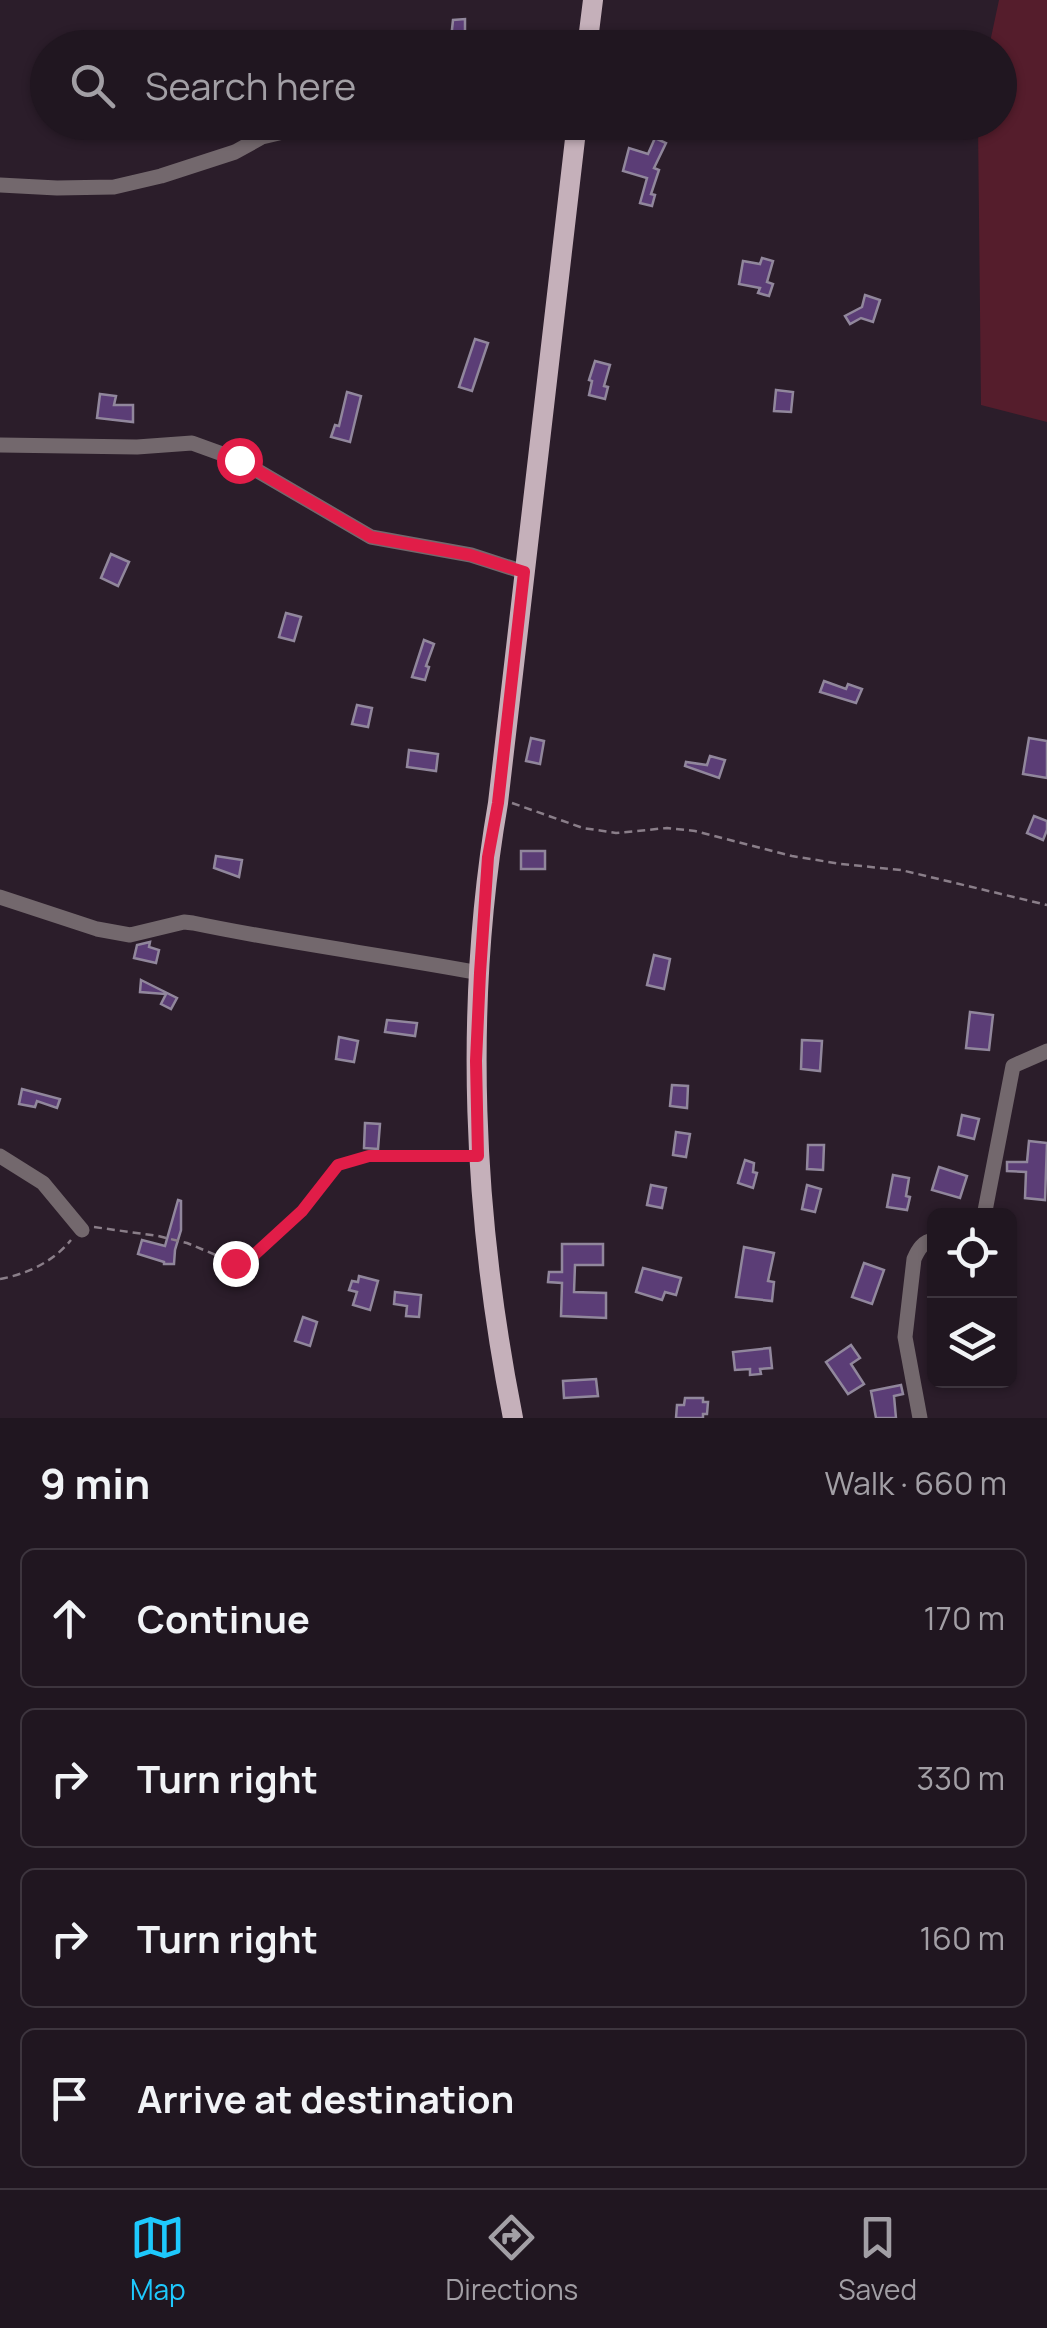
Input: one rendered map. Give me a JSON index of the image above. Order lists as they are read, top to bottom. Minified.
{"page":{"search":"Search here","heading":["9 min","Walk · 660 m"],"list":[["Continue","170 m"],["Turn right","330 m"],["Turn right","160 m"],"Arrive at destination"],"nav":["Map","Directions","Saved"]}}
